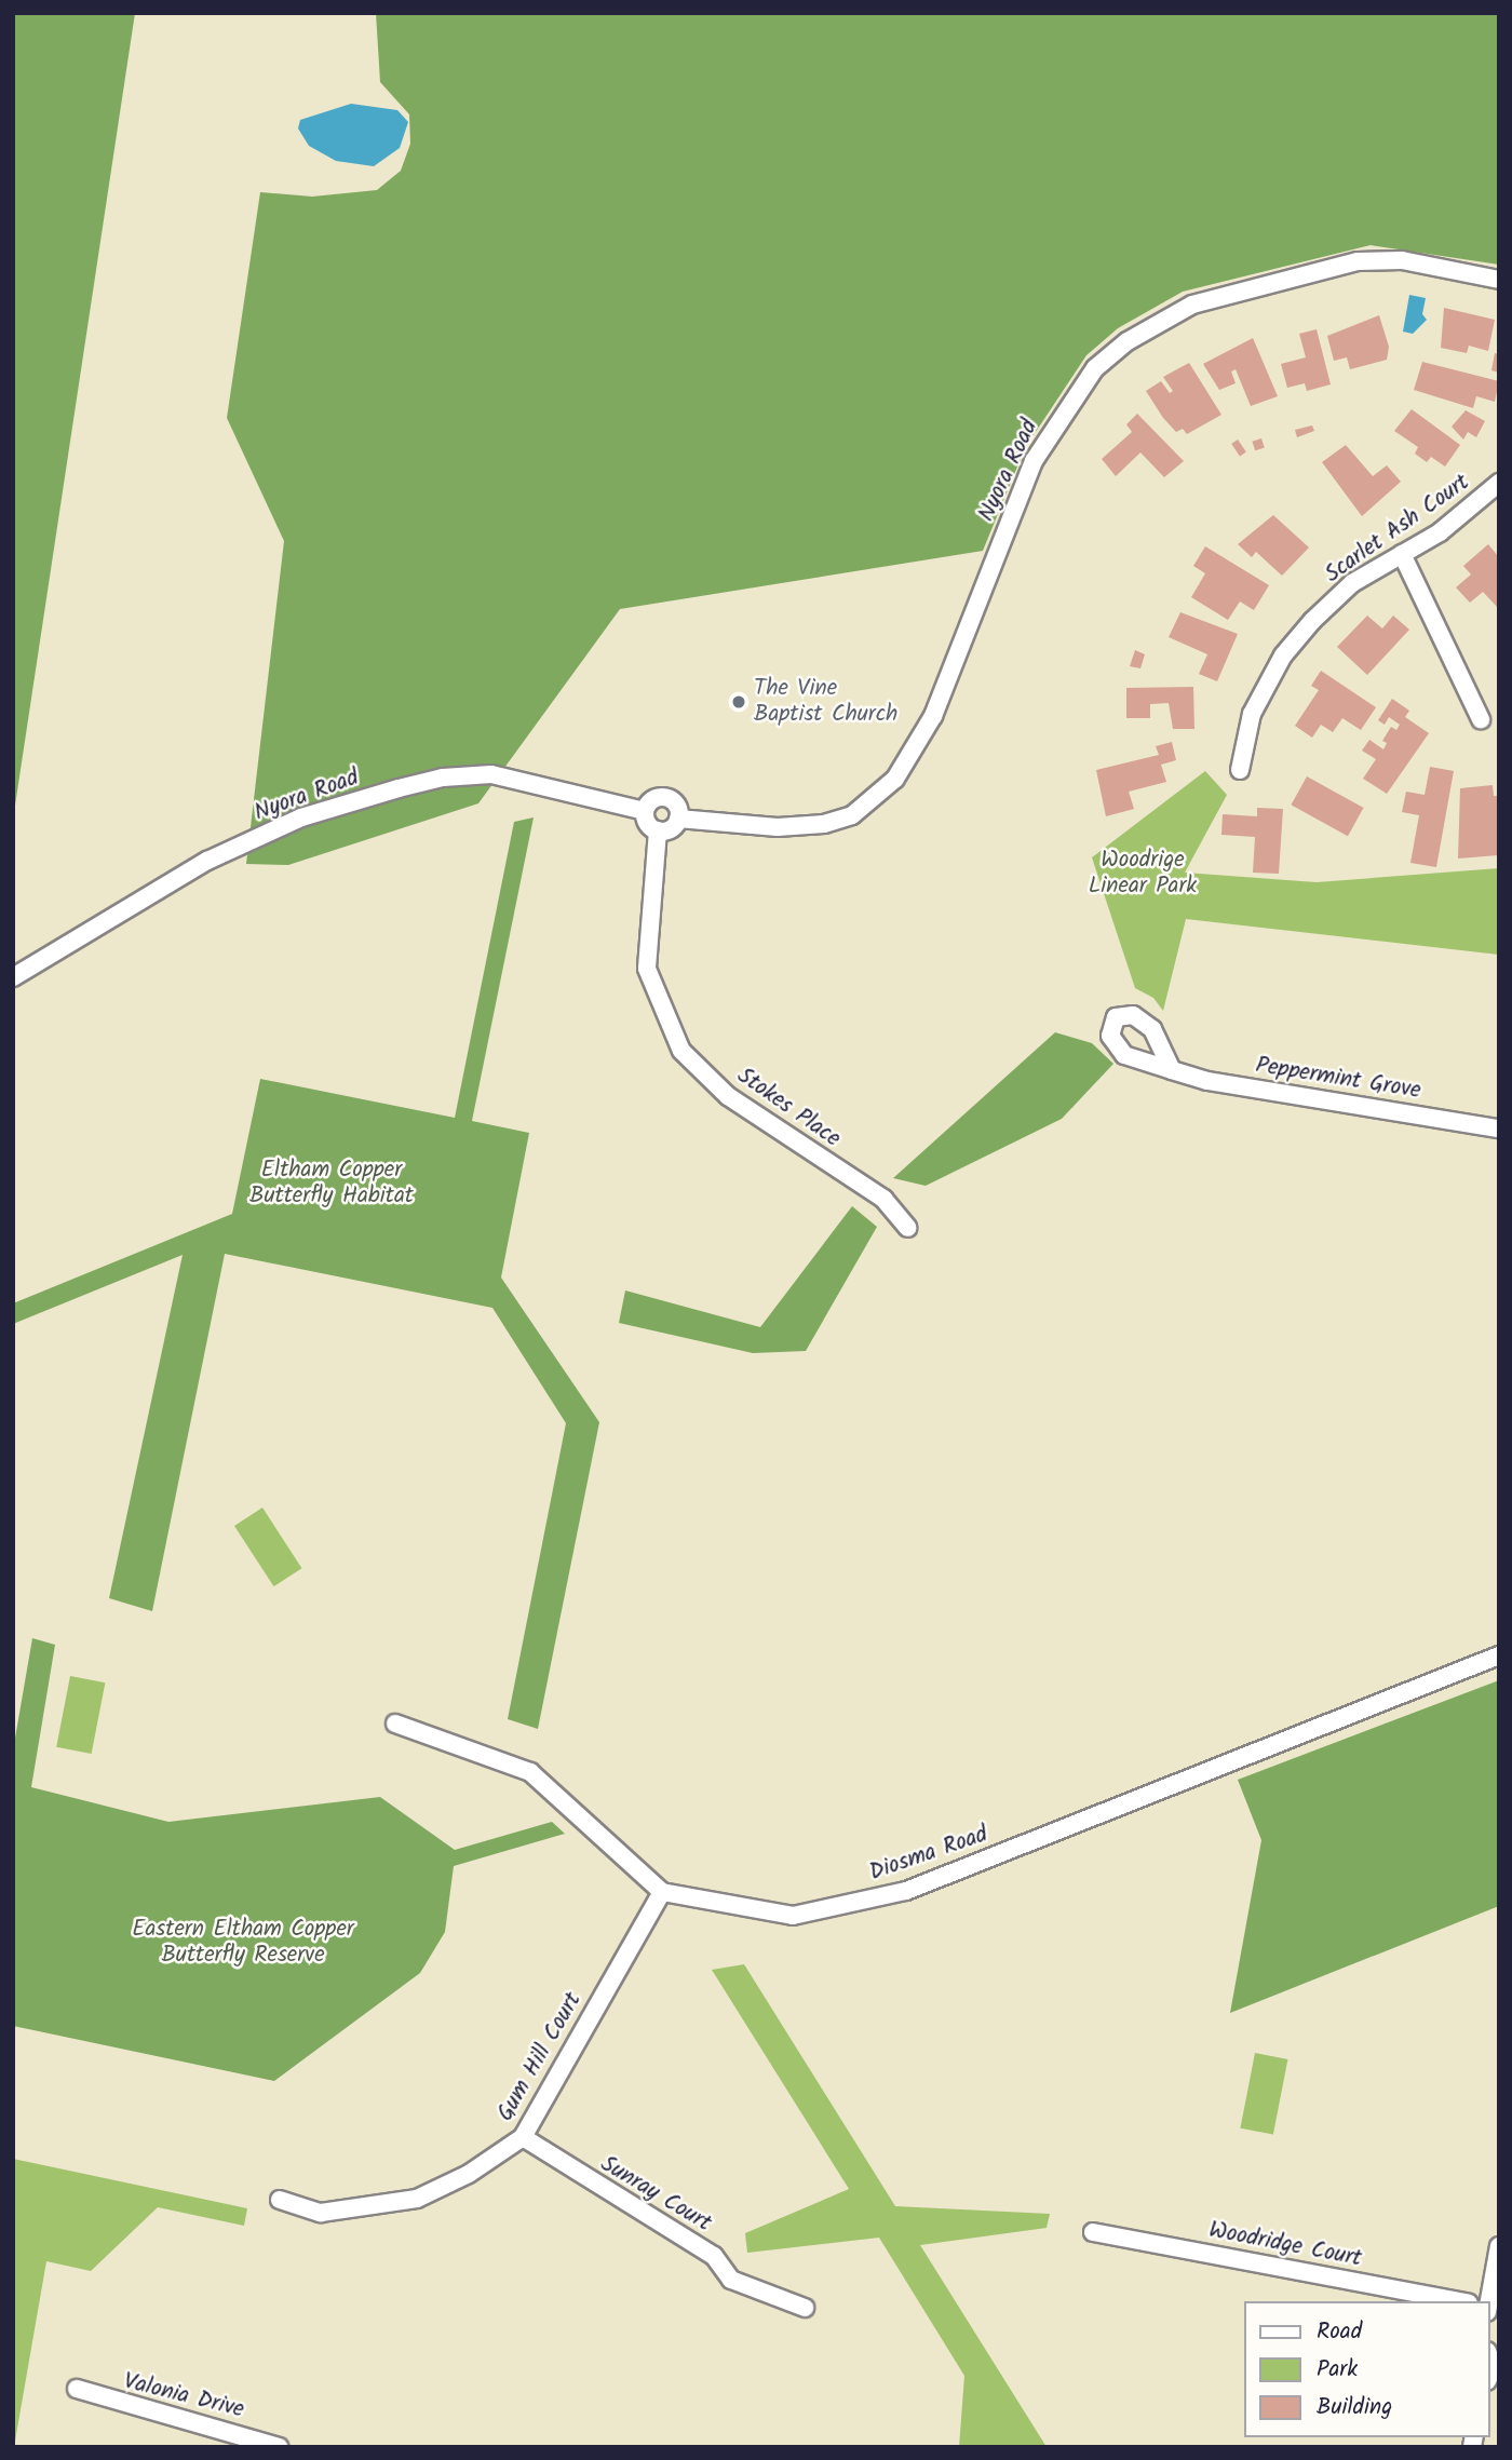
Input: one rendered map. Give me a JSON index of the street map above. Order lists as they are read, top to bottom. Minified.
{"streets":{"street":["Nyora Road","Scarlet Ash Court","Peppermint Grove","Stokes Place","Diosma Road","Gum Hill Court","Sunray Court","Woodridge Court","Valonia Drive"]},"crossings":[["Nyora Road","Stokes Place"],["Diosma Road","Gum Hill Court"],["Gum Hill Court","Sunray Court"]],"parks":["Woodrige Linear Park","Eltham Copper Butterfly Habitat","Eastern Eltham Copper Butterfly Reserve"],"places":["The Vine Baptist Church"],"legend":["Road","Park","Building"]}
